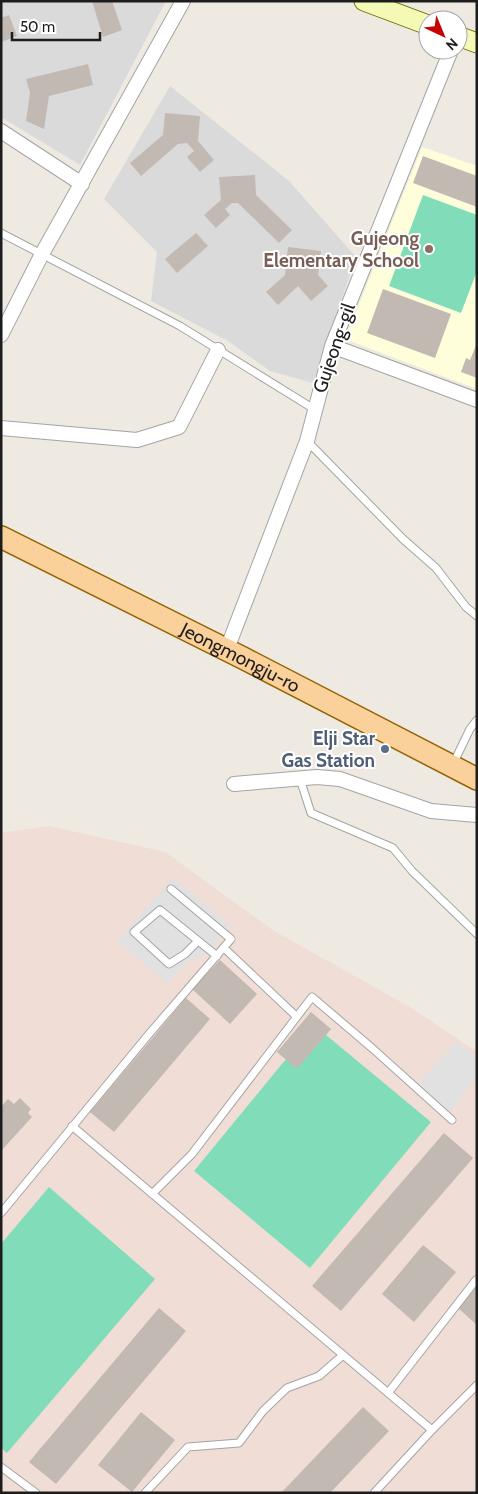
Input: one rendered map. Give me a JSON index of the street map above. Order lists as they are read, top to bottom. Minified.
{"streets":{"main road":["Jeongmongju-ro"],"street":["Gujeong-gil"]},"crossings":[["Gujeong-gil","Jeongmongju-ro"]],"places":["Gujeong Elementary School","Elji Star Gas Station"],"scale_bar":"50 m","north":"bottom right"}
